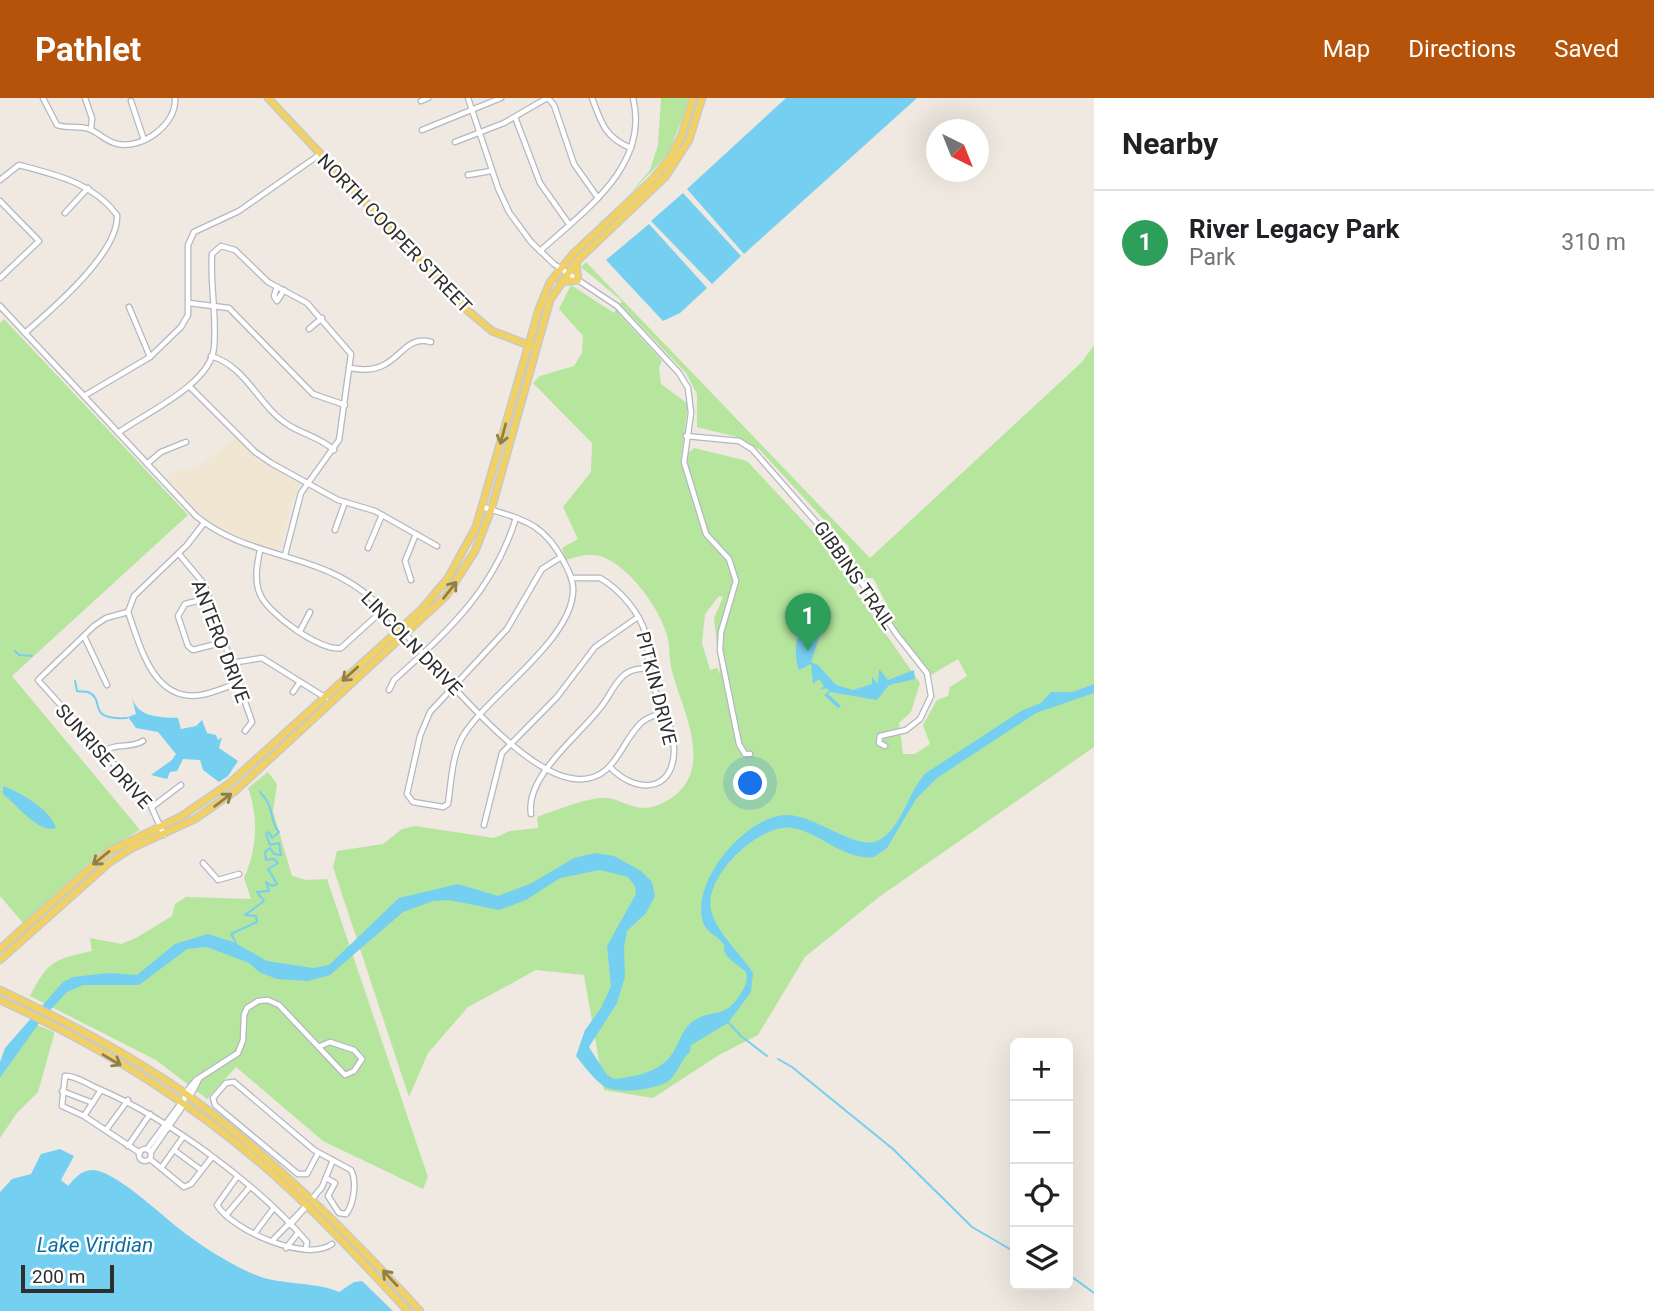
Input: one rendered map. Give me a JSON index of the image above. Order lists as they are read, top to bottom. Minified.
{"streets":{"main road":["NORTH COOPER STREET"],"street":["GIBBINS TRAIL","ANTERO DRIVE","LINCOLN DRIVE","PITKIN DRIVE","SUNRISE DRIVE"]},"crossings":[["LINCOLN DRIVE","PITKIN DRIVE"]],"water":["Lake Viridian"],"scale_bar":"200 m","north":"bottom right","page":{"header":"Pathlet","nav":["Map","Directions","Saved"],"heading":"Nearby","list":[{"mark":"1","name":"River Legacy Park","note":"Park","value":"310 m"}],"pins":"1","map_buttons":["+","−"],"scale":"200 m"}}
